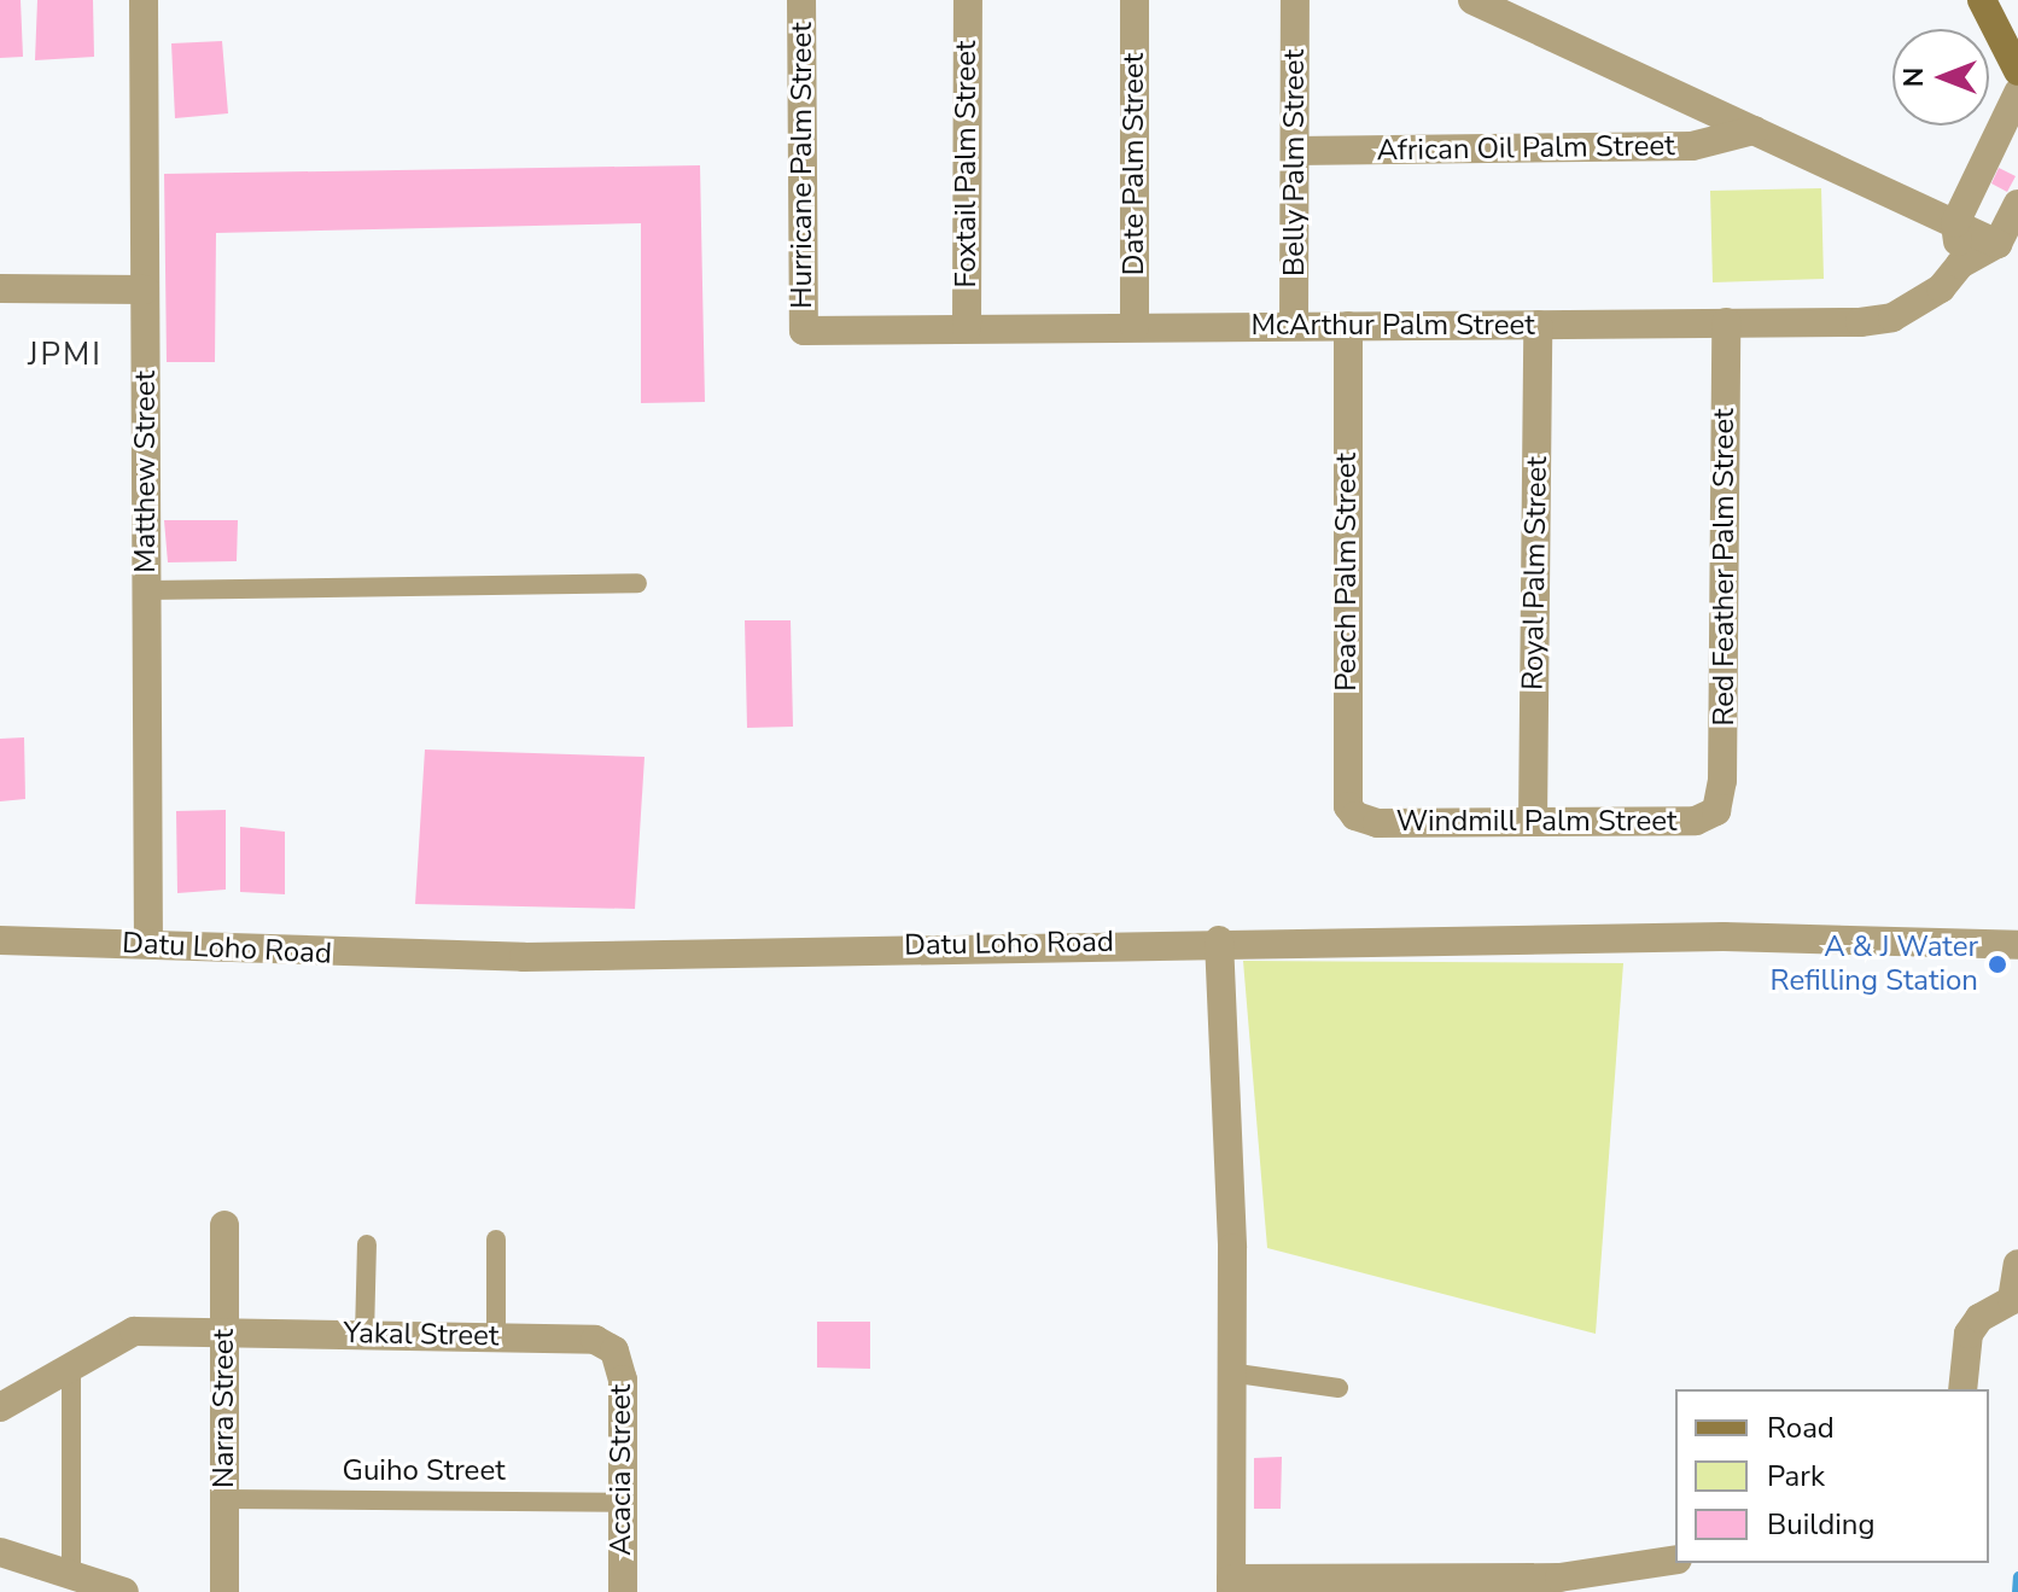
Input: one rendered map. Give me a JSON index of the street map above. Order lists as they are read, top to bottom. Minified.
{"streets":{"street":["African Oil Palm Street","Belly Palm Street","Foxtail Palm Street","Date Palm Street","Hurricane Palm Street","McArthur Palm Street","Matthew Street","Red Feather Palm Street","Peach Palm Street","Royal Palm Street","Windmill Palm Street","Datu Loho Road","Yakal Street","Narra Street","Acacia Street"],"lane":["Guiho Street"]},"crossings":[["African Oil Palm Street","Belly Palm Street"],["Belly Palm Street","McArthur Palm Street"],["Foxtail Palm Street","McArthur Palm Street"],["Date Palm Street","McArthur Palm Street"],["Hurricane Palm Street","McArthur Palm Street"],["McArthur Palm Street","Red Feather Palm Street"],["McArthur Palm Street","Peach Palm Street"],["McArthur Palm Street","Royal Palm Street"],["Matthew Street","Datu Loho Road"],["Red Feather Palm Street","Windmill Palm Street"],["Peach Palm Street","Windmill Palm Street"],["Royal Palm Street","Windmill Palm Street"],["Yakal Street","Narra Street"],["Yakal Street","Acacia Street"],["Narra Street","Guiho Street"],["Acacia Street","Guiho Street"]],"districts":["JPMI"],"places":["A & J Water Refilling Station"],"legend":["Road","Park","Building"],"north":"left"}
